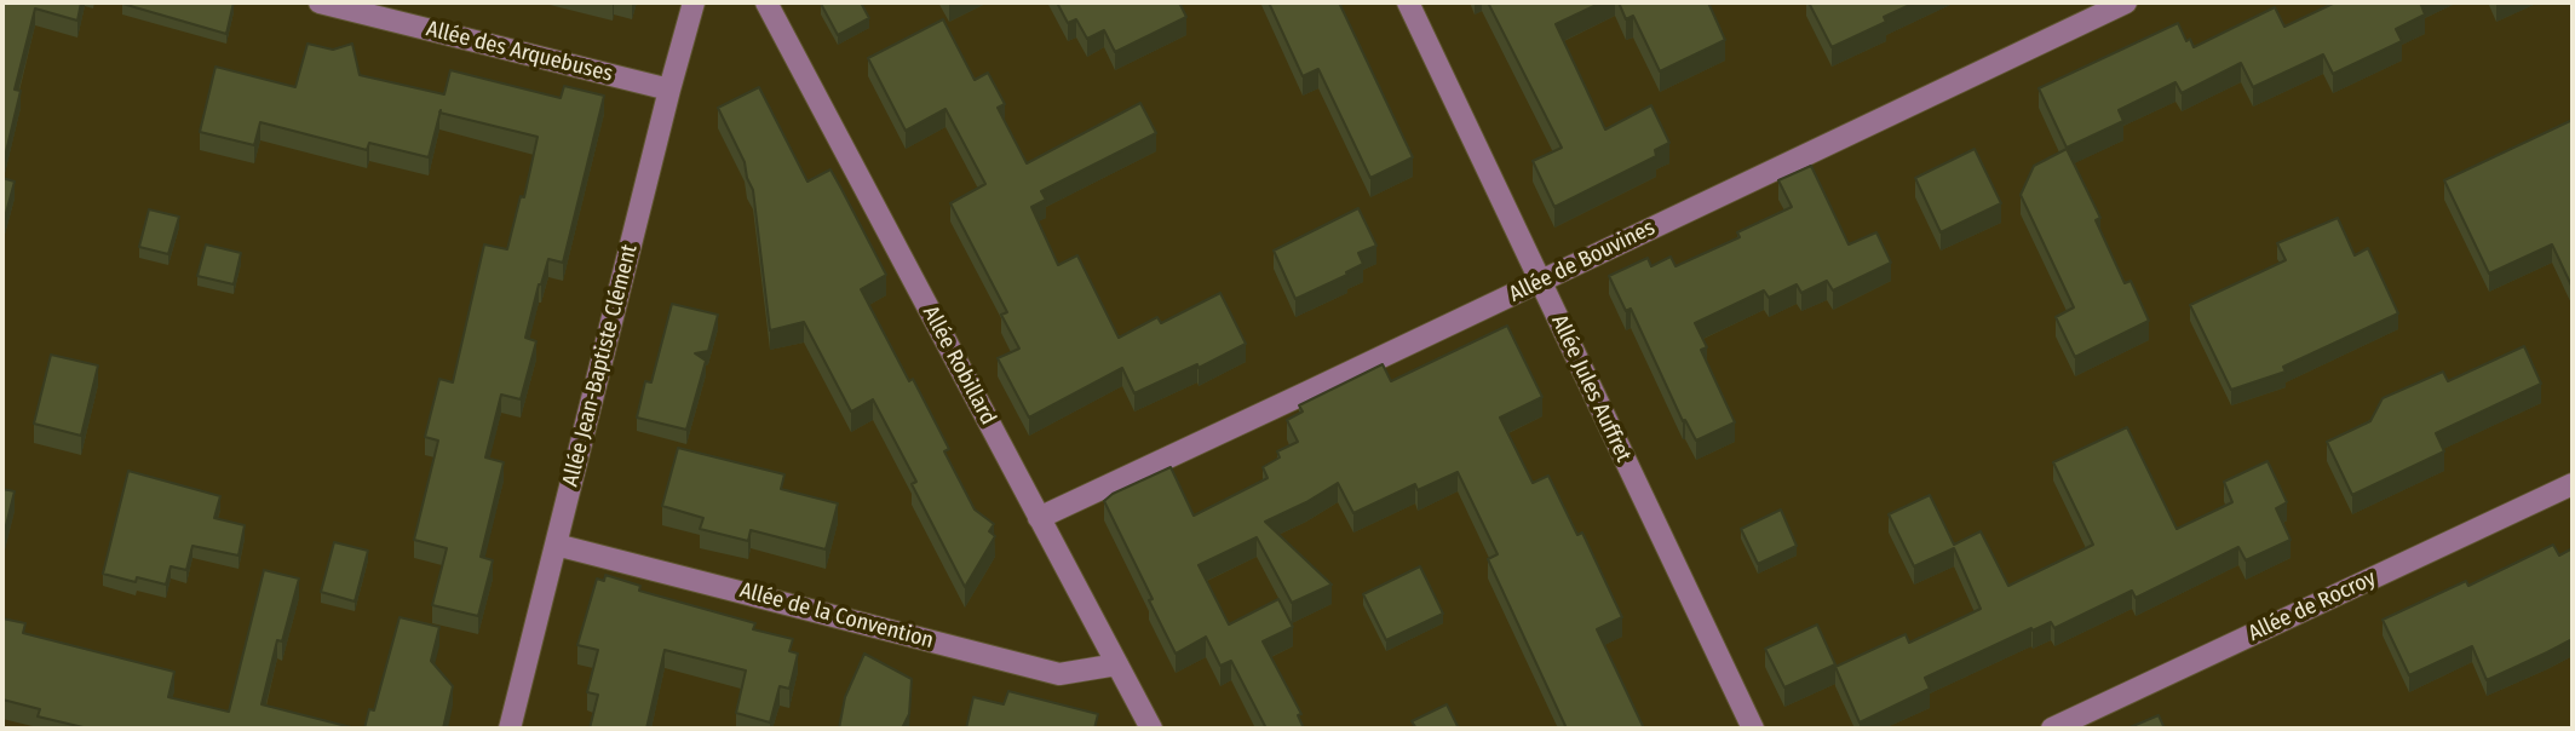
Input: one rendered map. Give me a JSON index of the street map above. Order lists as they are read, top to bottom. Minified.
{"streets":{"street":["Allée des Arquebuses","Allée de Bouvines","Allée Jean-Baptiste Clément","Allée Robillard","Allée Jules Auffret","Allée de Rocroy","Allée de la Convention"]},"crossings":[["Allée des Arquebuses","Allée Jean-Baptiste Clément"],["Allée de Bouvines","Allée Robillard"],["Allée de Bouvines","Allée Jules Auffret"],["Allée Jean-Baptiste Clément","Allée de la Convention"],["Allée Robillard","Allée de la Convention"]]}
